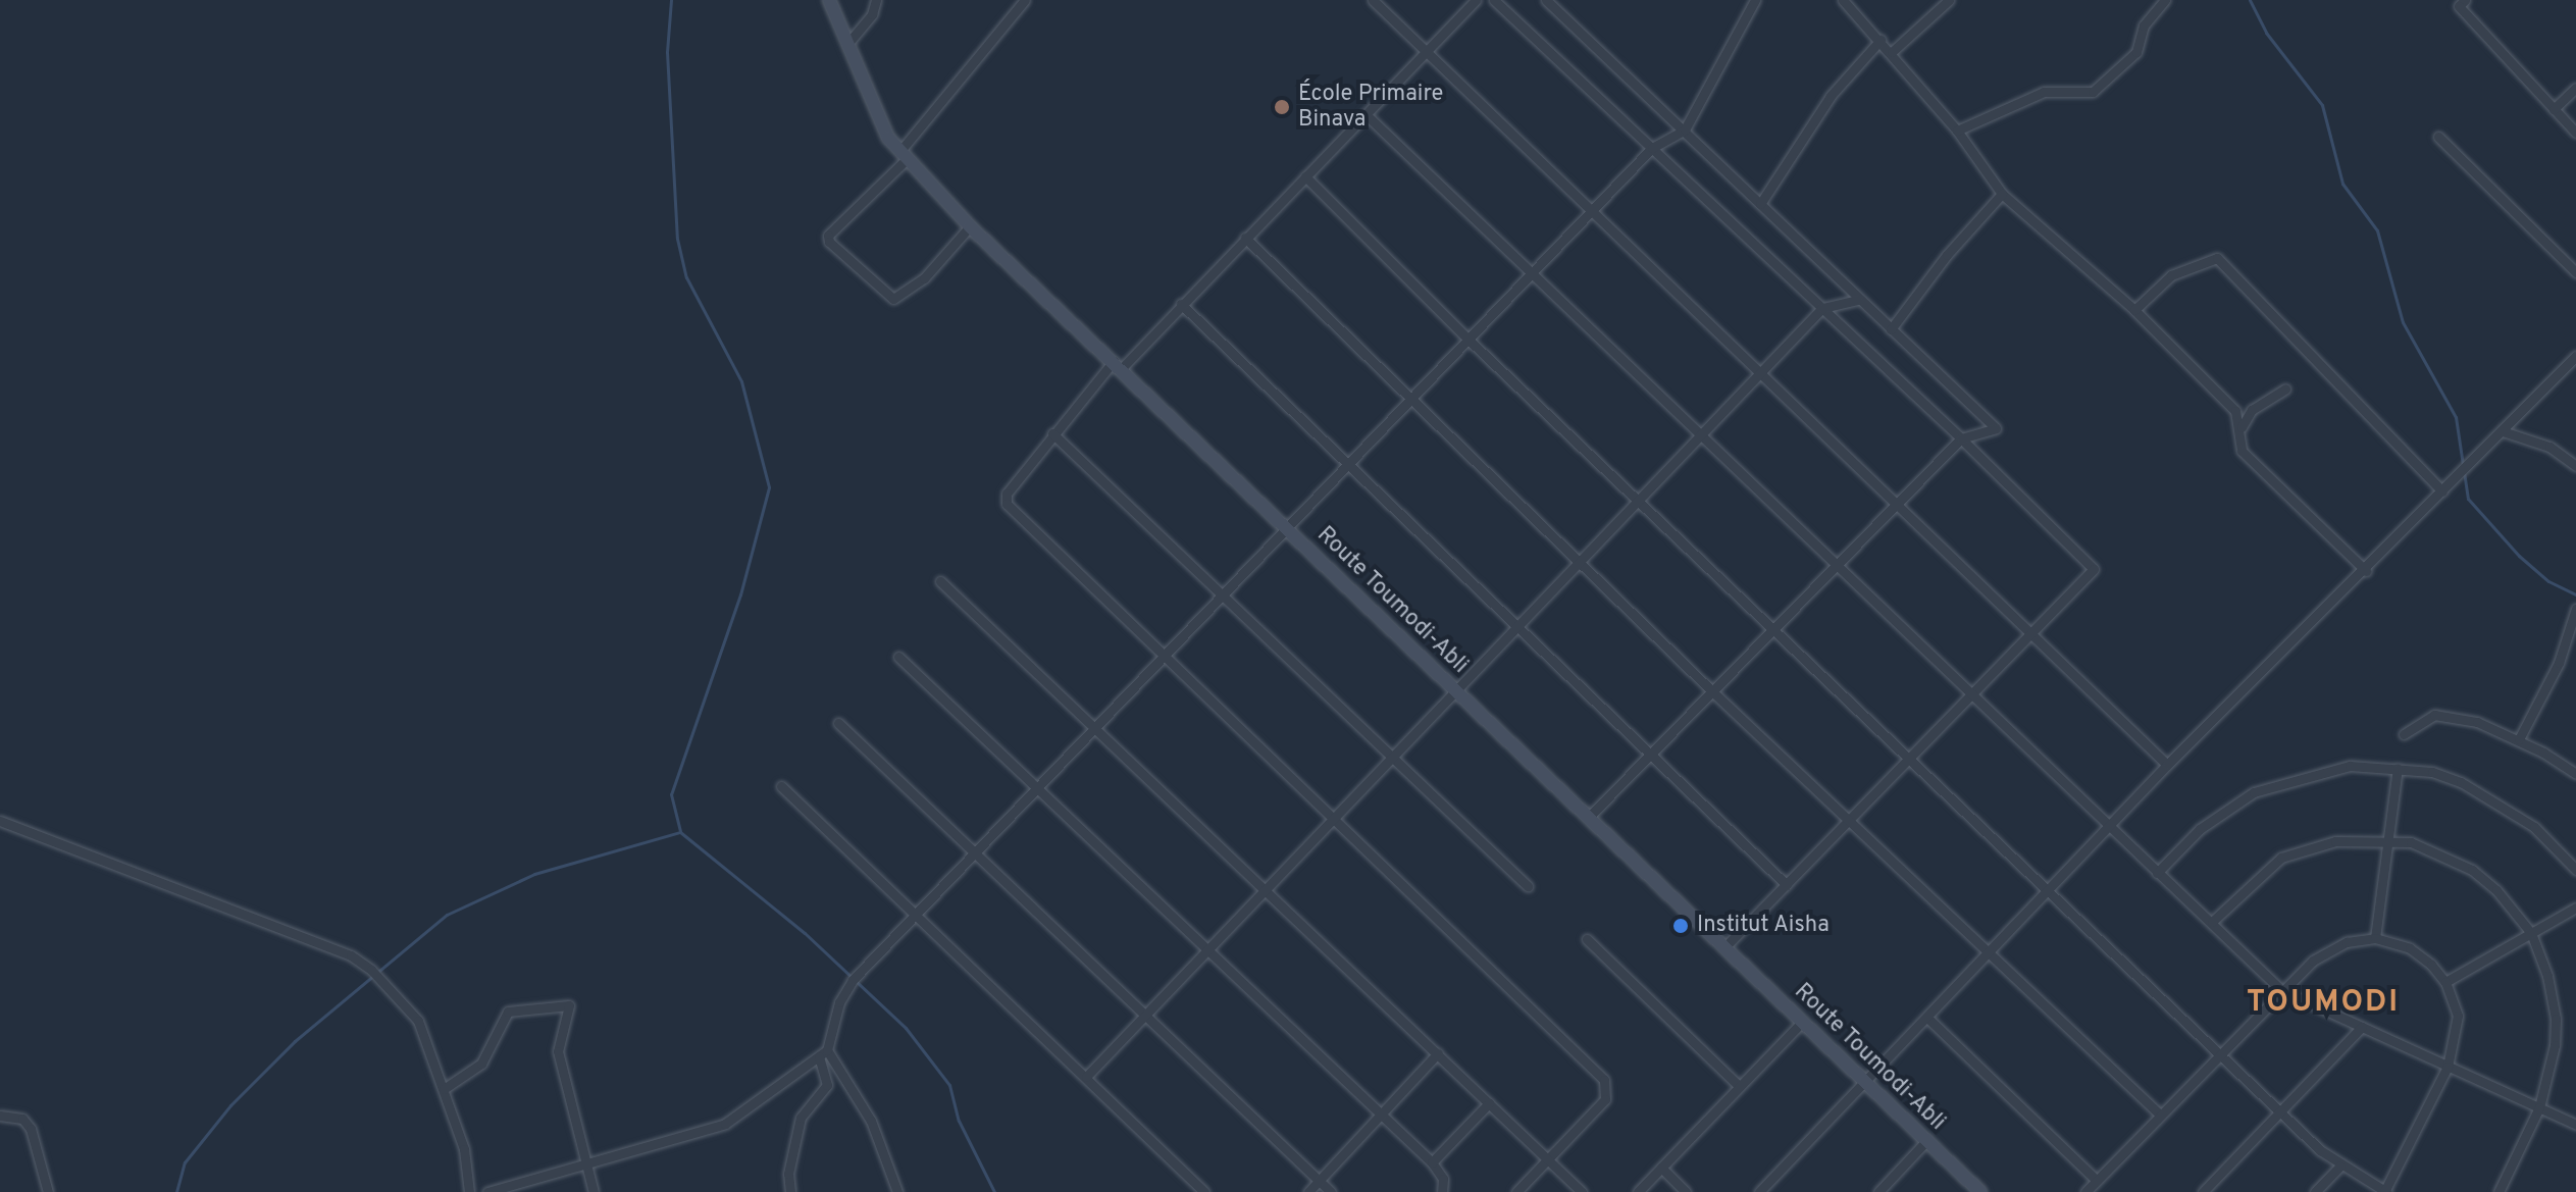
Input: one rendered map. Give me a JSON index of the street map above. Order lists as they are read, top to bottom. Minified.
{"streets":{"street":["Route Toumodi-Abli"]},"districts":["TOUMODI"],"places":["École Primaire Binava","Institut Aisha"]}
